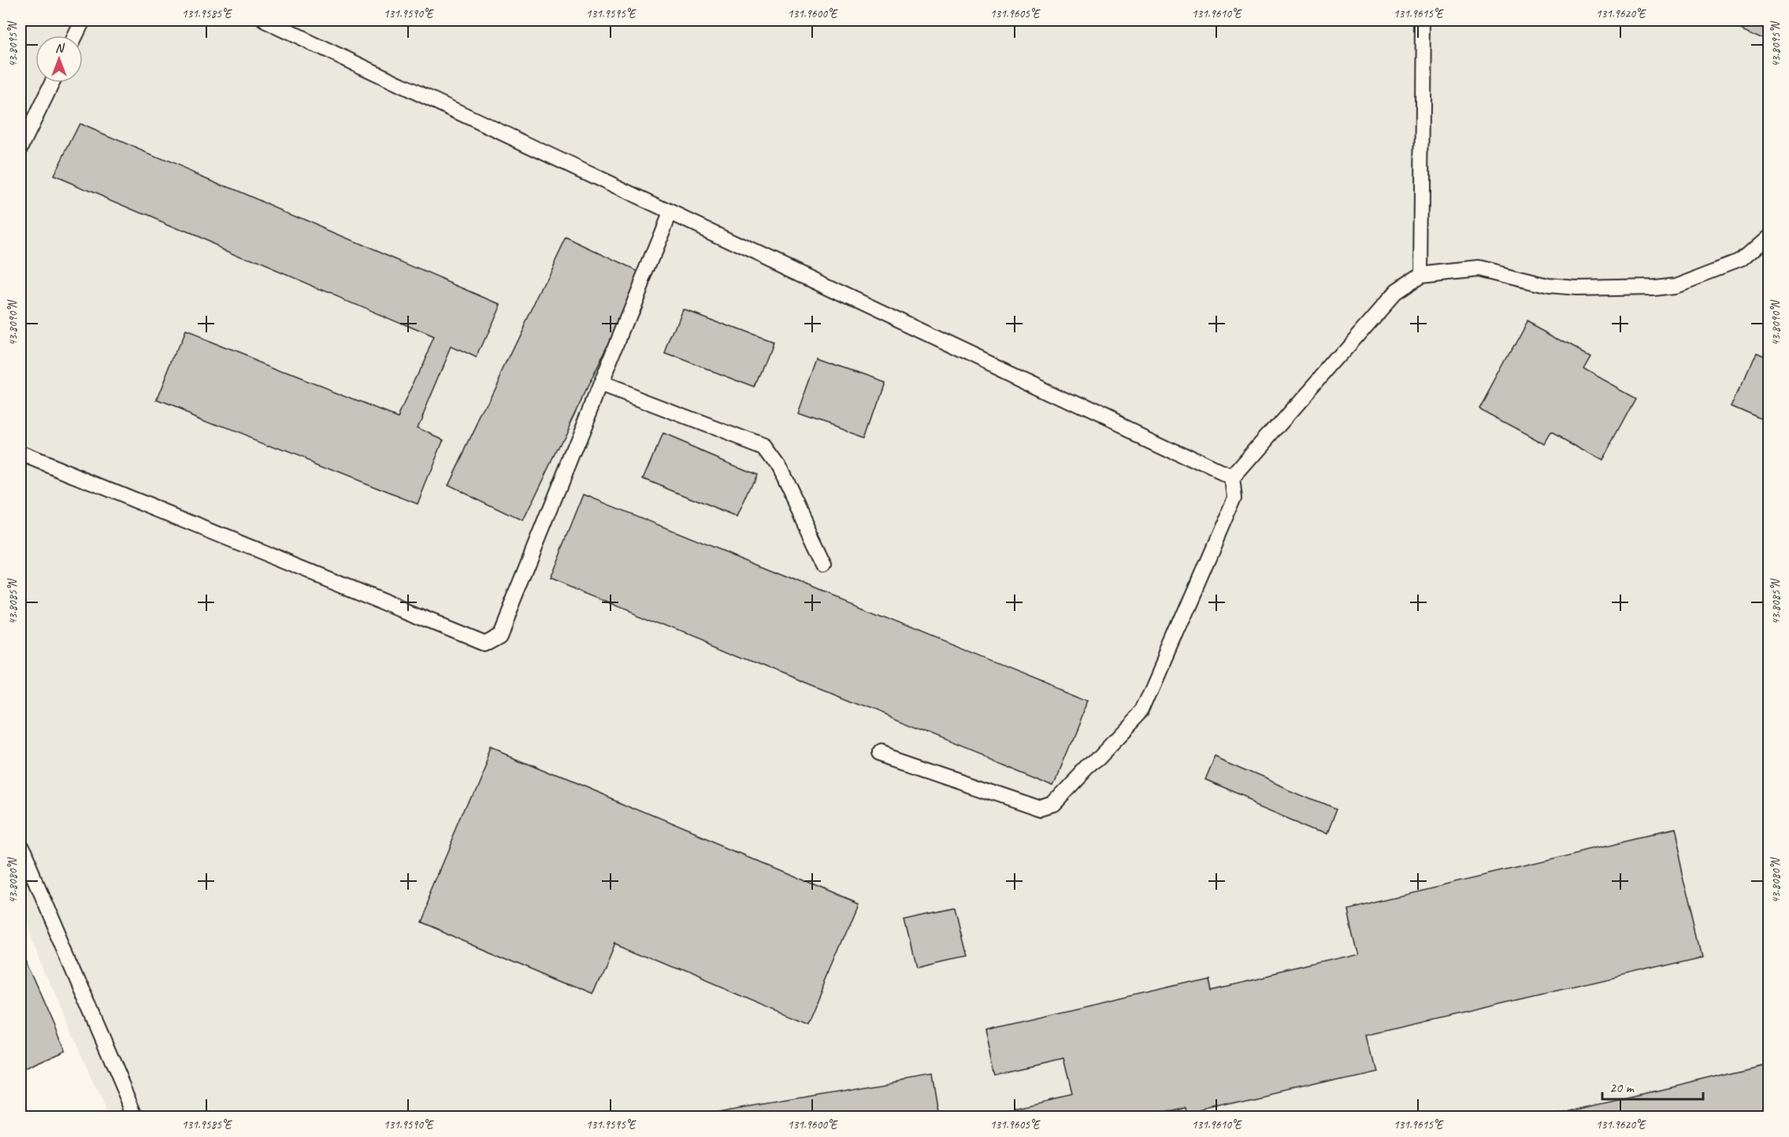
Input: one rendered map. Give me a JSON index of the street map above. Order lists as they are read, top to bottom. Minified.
{"scale_bar":"20 m","north":"top","coordinates":["131.9585°E","131.9590°E","131.9595°E","131.9600°E","131.9605°E","131.9610°E","131.9615°E","131.9620°E","43.8095°N","43.8090°N","43.8085°N","43.8080°N"]}
